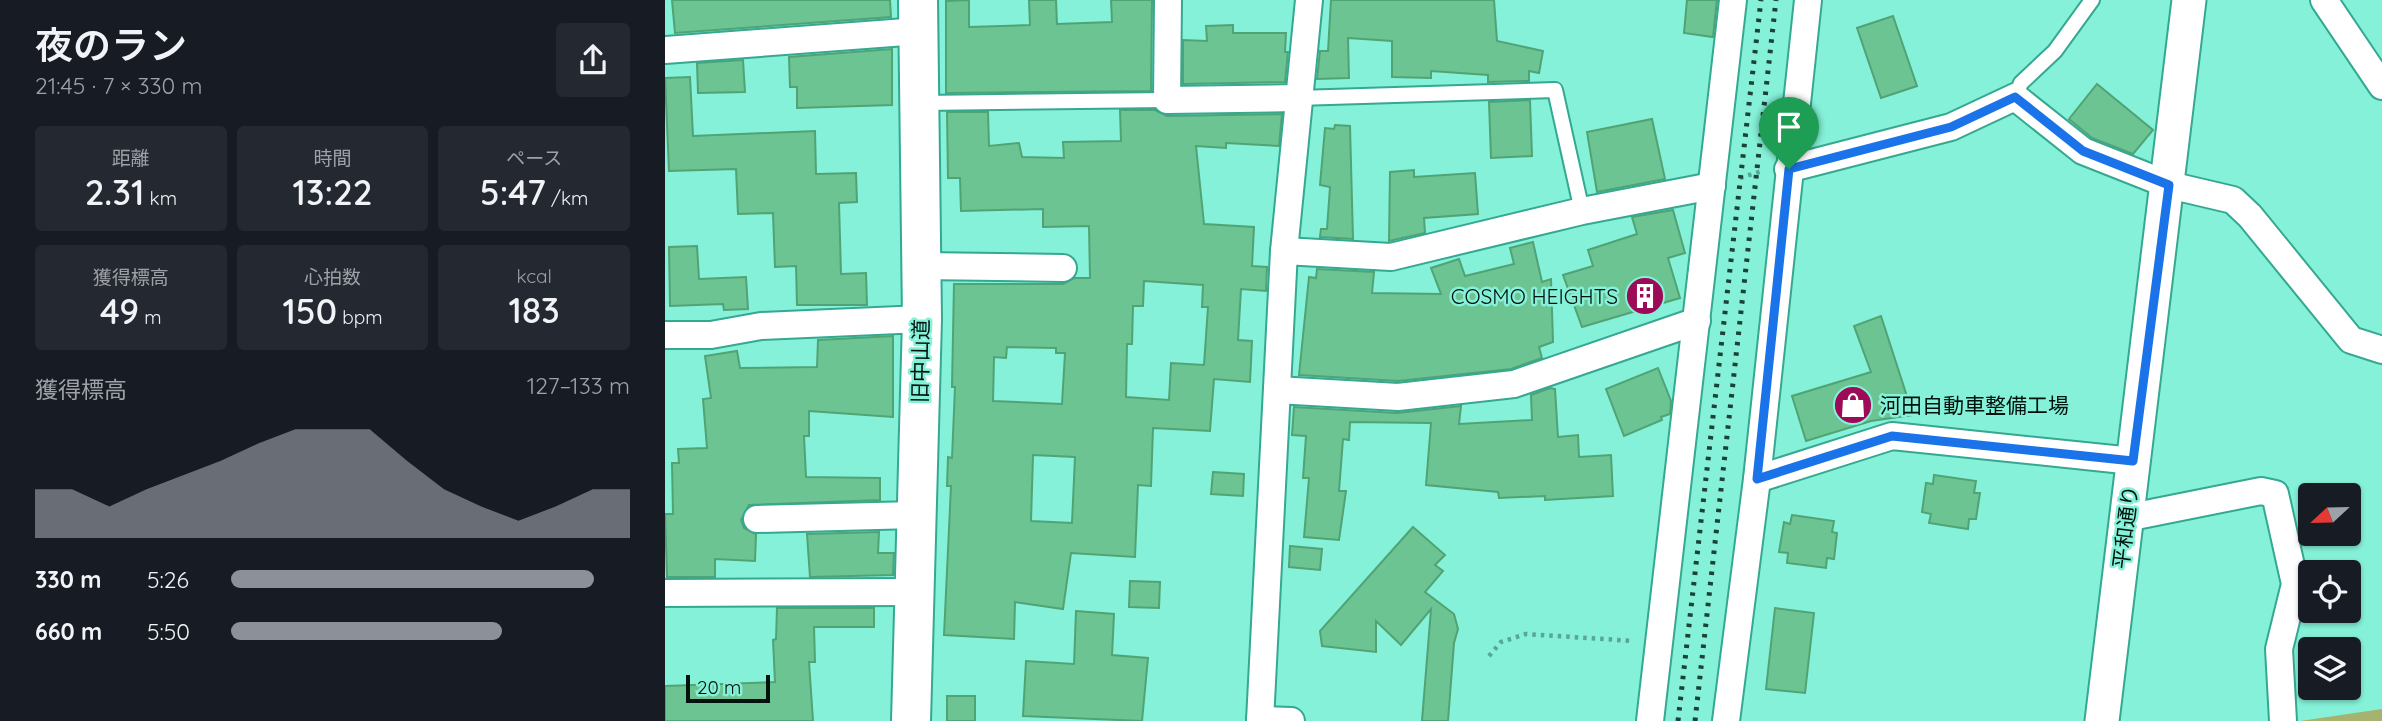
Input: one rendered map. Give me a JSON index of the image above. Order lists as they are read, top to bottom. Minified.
{"streets":{"main road":["旧中山道"],"street":["平和通り"]},"places":{"building":["COSMO HEIGHTS"],"shop":["河田自動車整備工場"]},"scale_bar":"20 m","north":"left","page":{"heading":["夜のラン","21:45 · 7 × 330 m"],"stats":[["距離","2.31 km"],["時間","13:22"],["ペース","5:47 /km"],["獲得標高","49 m"],["心拍数","150 bpm"],["kcal","183"]],"chart":["獲得標高","127–133 m"],"list":[{"name":"330 m","note":"5:26"},{"name":"660 m","note":"5:50"}],"scale":"20 m"}}
